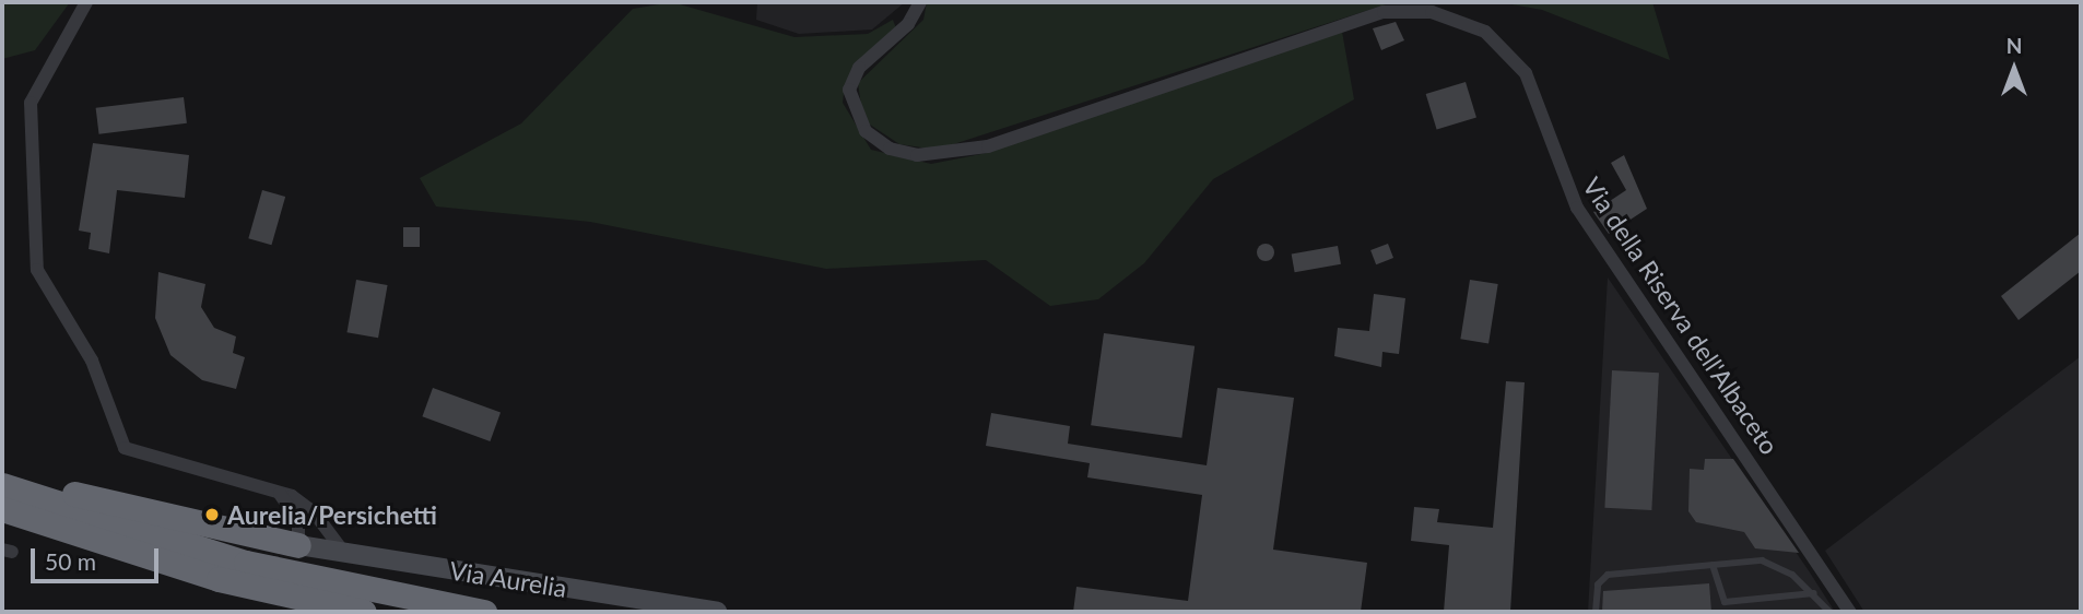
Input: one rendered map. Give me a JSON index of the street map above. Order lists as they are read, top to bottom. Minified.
{"streets":{"highway":["Via Aurelia"],"street":["Via della Riserva dell'Albaceto"]},"places":["Aurelia/Persichetti"],"scale_bar":"50 m","north":"top"}
